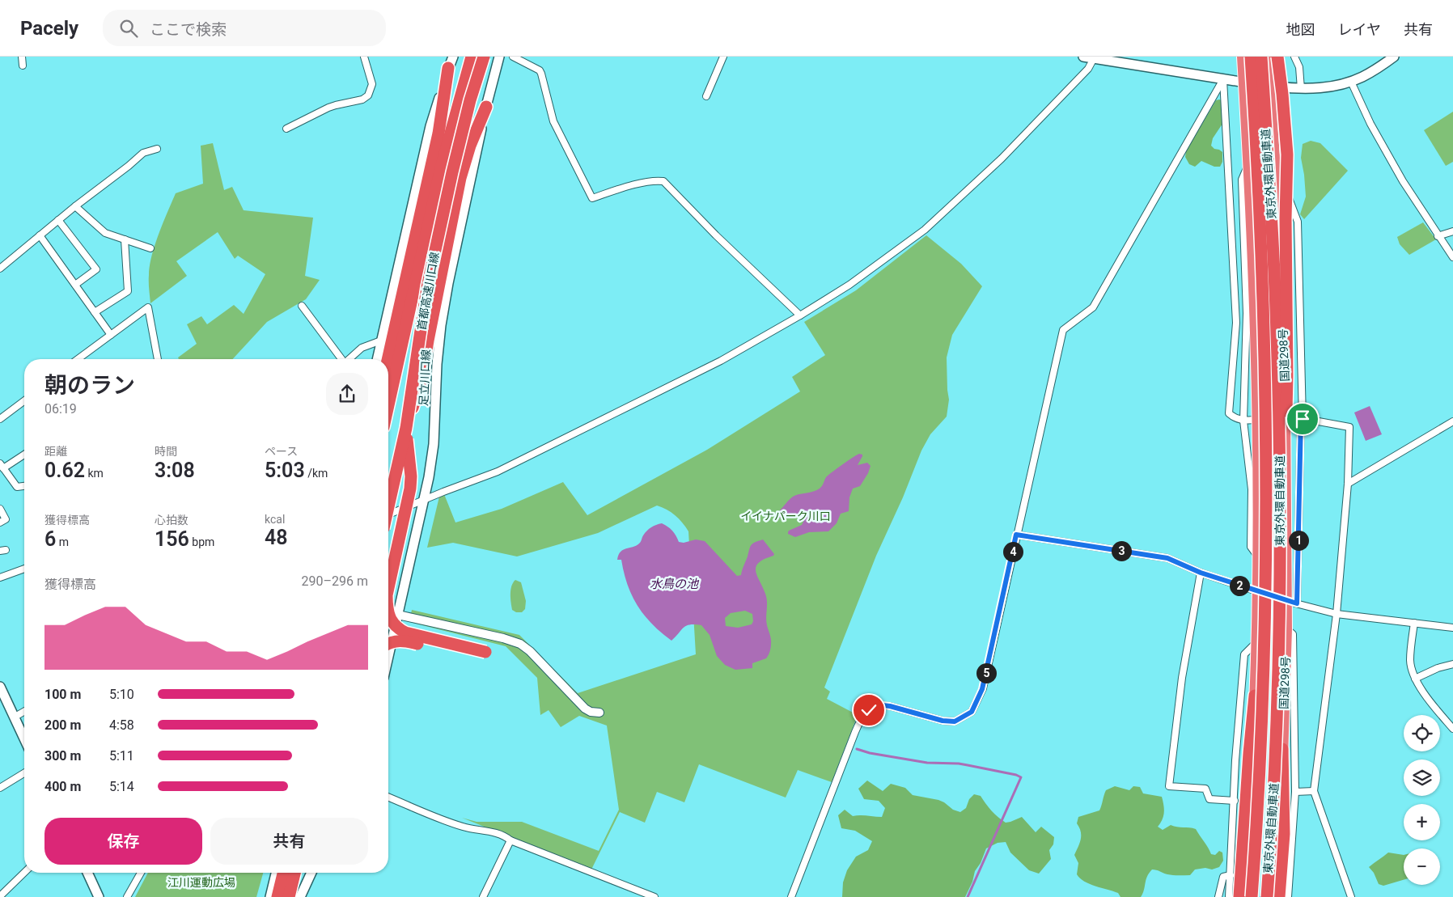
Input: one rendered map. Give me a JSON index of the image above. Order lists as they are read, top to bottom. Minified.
{"streets":{"highway":["東京外環自動車道","首都高速川口線","国道298号"],"main road":["足立川口線"]},"water":["水鳥の池"],"parks":["イイナパーク川口","江川運動広場"],"page":{"header":"Pacely","search":"ここで検索","nav":["地図","レイヤ","共有"],"heading":["朝のラン","06:19"],"stats":[["距離","0.62 km"],["時間","3:08"],["ペース","5:03 /km"],["獲得標高","6 m"],["心拍数","156 bpm"],["kcal","48"]],"pins":["1","3","4","2","5"],"chart":["獲得標高","290–296 m"],"list":[{"name":"100 m","note":"5:10"},{"name":"200 m","note":"4:58"},{"name":"300 m","note":"5:11"},{"name":"400 m","note":"5:14"}],"map_buttons":["+","−"],"buttons":["保存","共有"]}}
